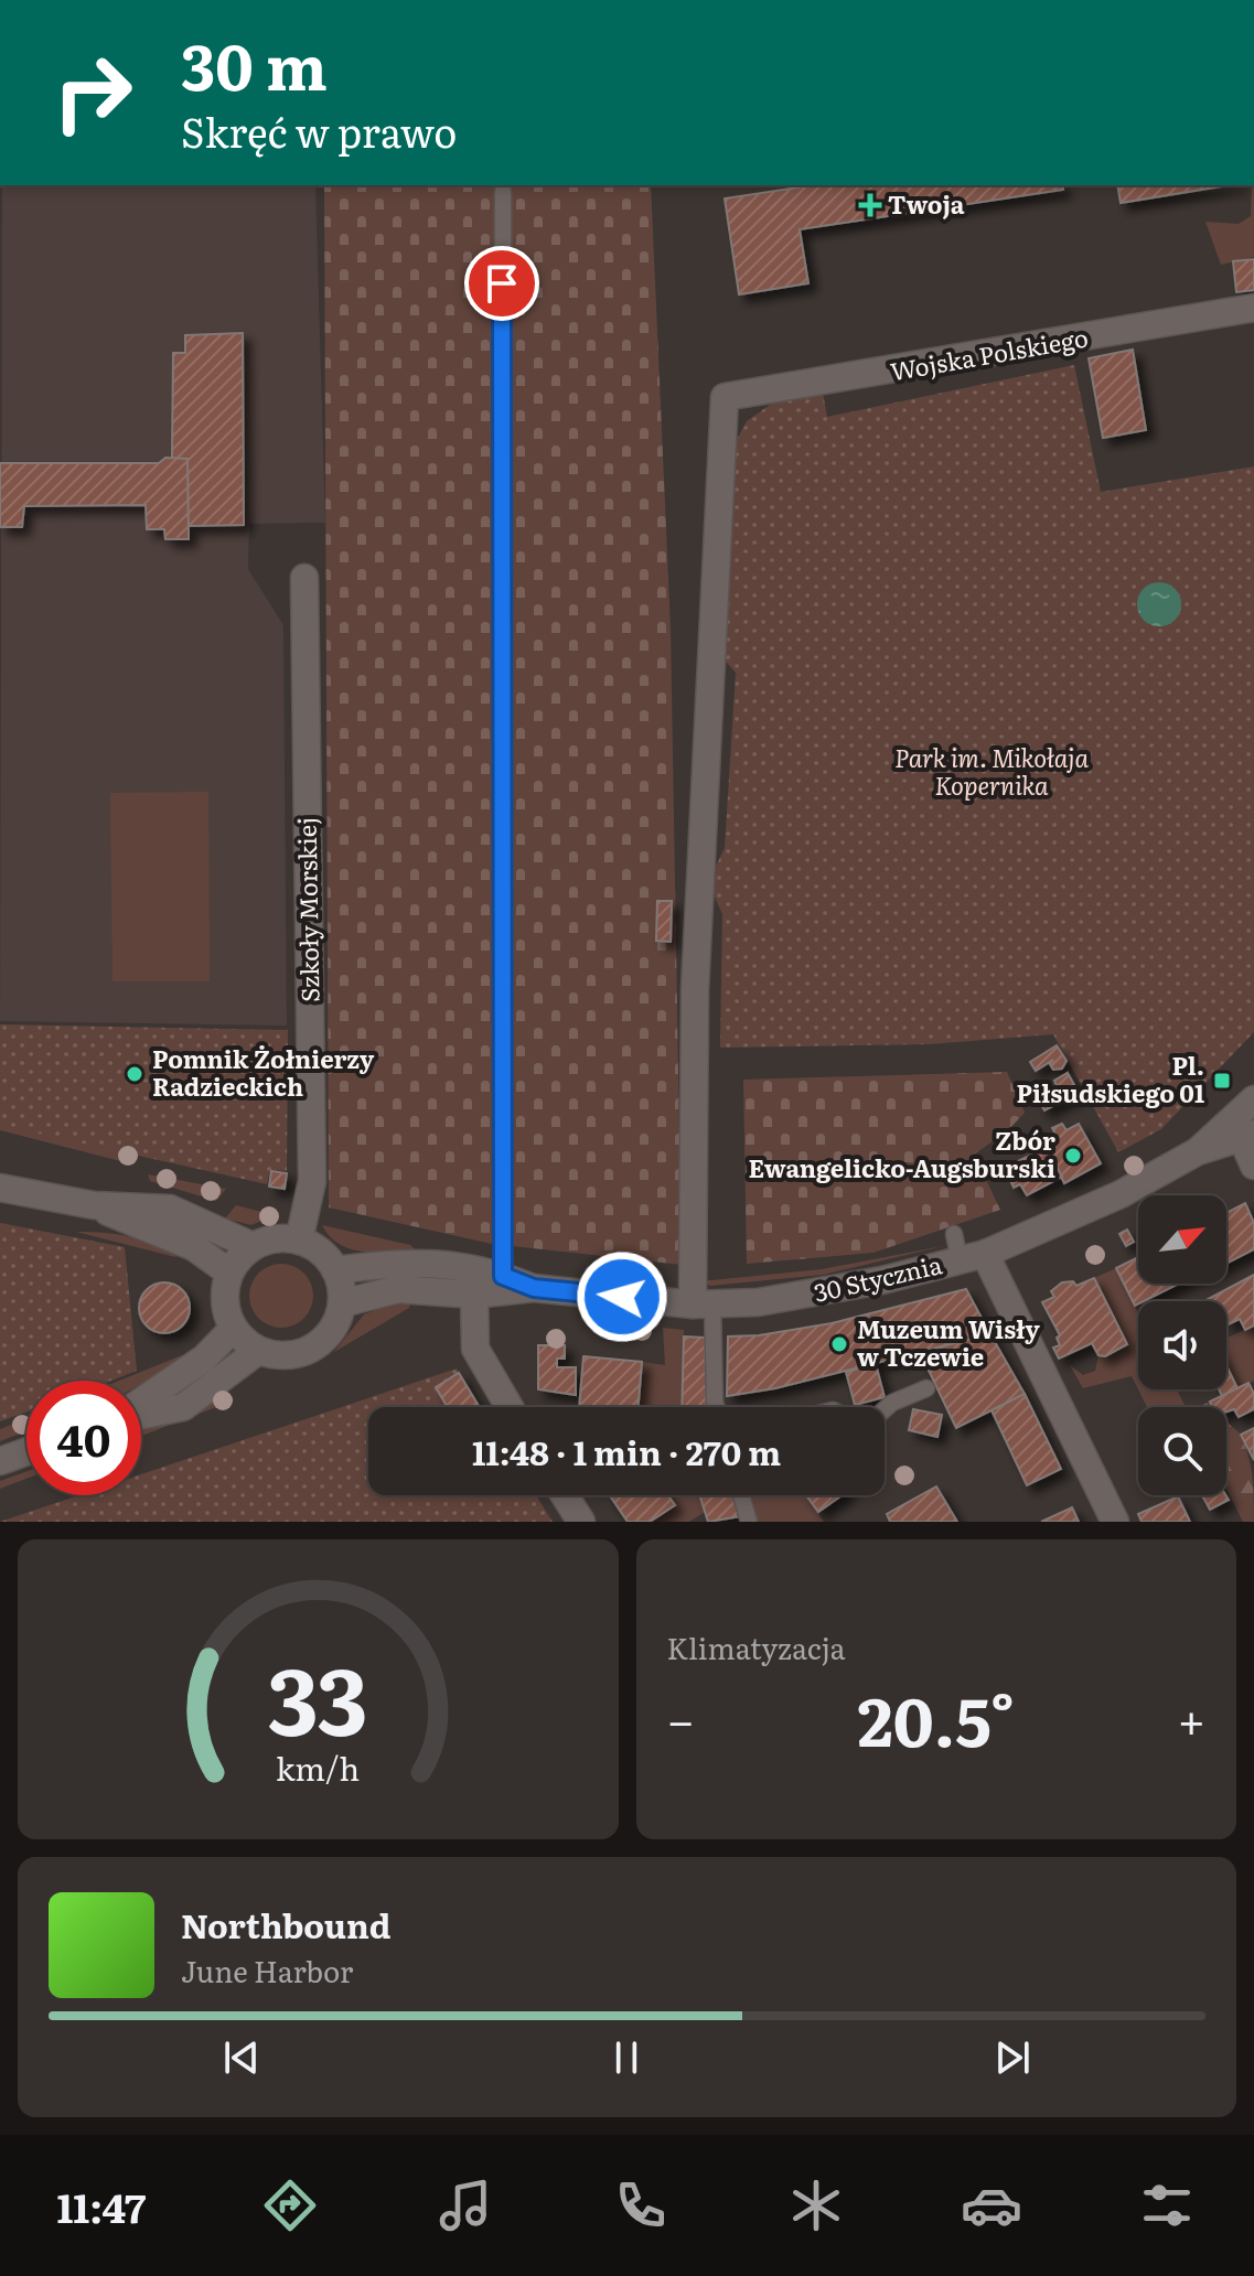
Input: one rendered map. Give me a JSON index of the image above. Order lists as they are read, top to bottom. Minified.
{"streets":{"street":["Wojska Polskiego","Szkoły Morskiej","30 Stycznia"]},"crossings":[["Wojska Polskiego","30 Stycznia"],["Szkoły Morskiej","30 Stycznia"]],"parks":["Park im. Mikołaja Kopernika"],"places":{"health":["Twoja"],"other":["Pomnik Żołnierzy Radzieckich","Zbór Ewangelicko-Augsburski","Muzeum Wisły w Tczewie"],"transit":["Pl. Piłsudskiego 01"]},"north":"top right","page":{"turn":["30 m","Skręć w prawo"],"limit":"40","trip":"11:48 · 1 min · 270 m","tile":"Klimatyzacja","heat":["−","20.5°","+"],"song":["Northbound","June Harbor"],"tabs":"11:47","gauge":["33","km/h"]}}
